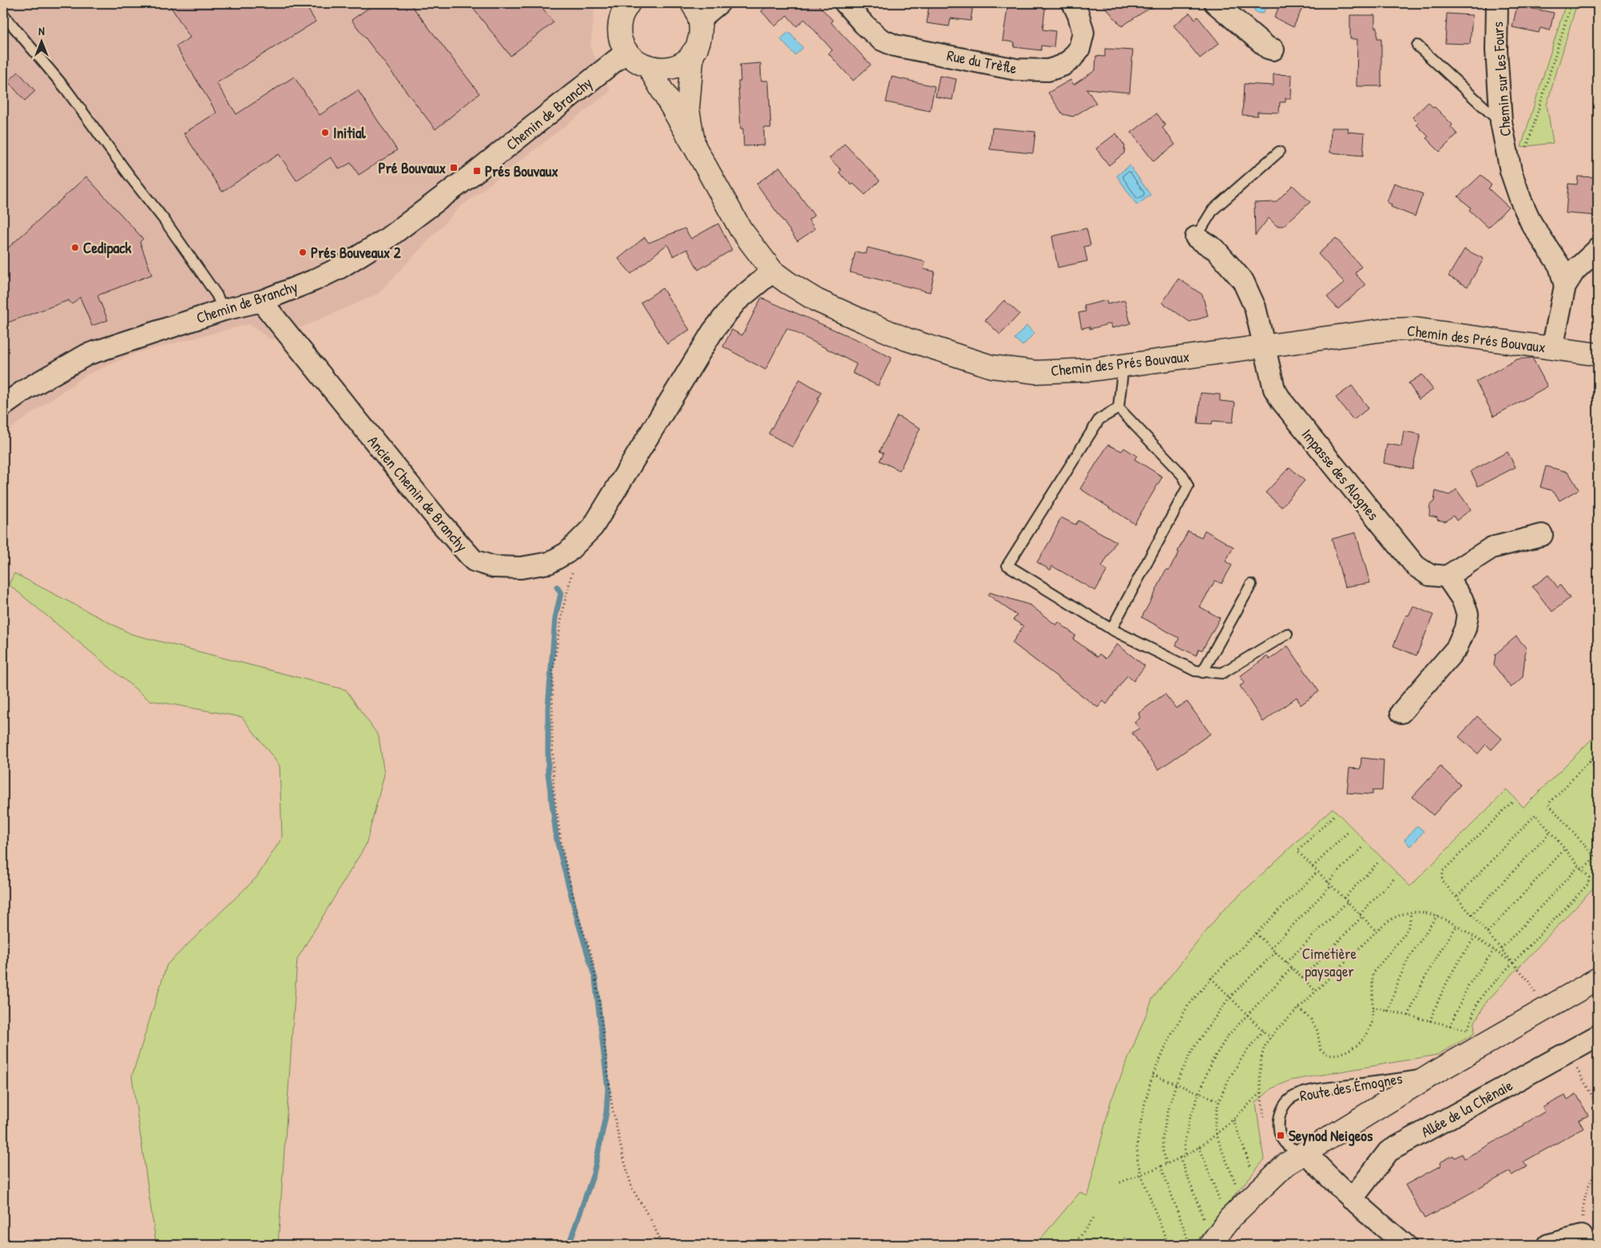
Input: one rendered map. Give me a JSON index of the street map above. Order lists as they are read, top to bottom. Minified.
{"streets":{"street":["Rue du Trèfle","Chemin sur les Fours","Chemin de Branchy","Chemin des Prés Bouvaux","Impasse des Alognes","Ancien Chemin de Branchy","Route des Émognes","Allée de la Chênaie"]},"crossings":[["Chemin de Branchy","Ancien Chemin de Branchy"],["Chemin des Prés Bouvaux","Impasse des Alognes"],["Chemin des Prés Bouvaux","Ancien Chemin de Branchy"]],"parks":["Cimetière paysager"],"places":{"other":["Initial","Cedipack","Prés Bouveaux 2"],"transit":["Pré Bouvaux","Prés Bouvaux","Seynod Neigeos"]},"north":"top"}
